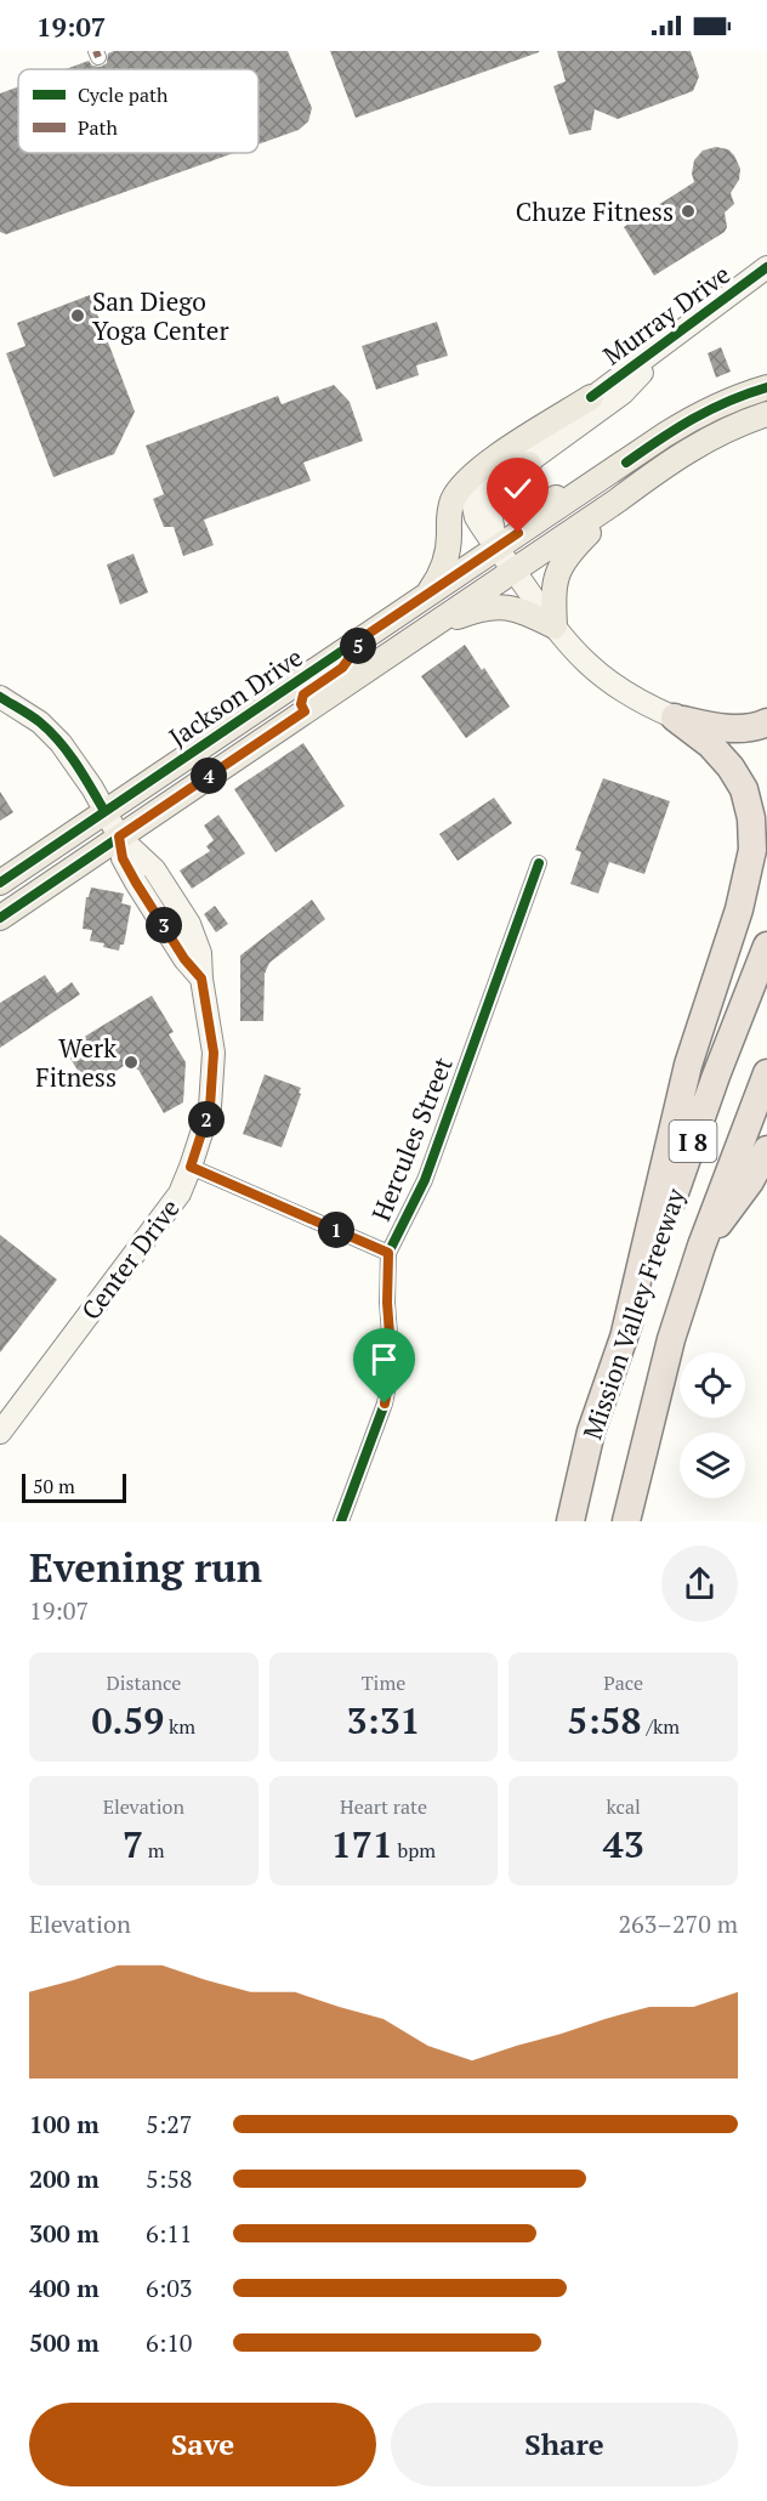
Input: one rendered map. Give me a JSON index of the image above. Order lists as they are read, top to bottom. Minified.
{"streets":{"highway":["I 8","Mission Valley Freeway"],"main road":["Murray Drive","Jackson Drive","Center Drive"],"street":["Hercules Street"]},"crossings":[["Murray Drive","Jackson Drive"],["Jackson Drive","Center Drive"]],"places":["Chuze Fitness","San Diego Yoga Center","Werk Fitness"],"legend":["Cycle path","Path"],"scale_bar":"50 m","page":{"status":"19:07","pins":["5","4","3","2","1"],"scale":"50 m","heading":["Evening run","19:07"],"stats":[["Distance","0.59 km"],["Time","3:31"],["Pace","5:58 /km"],["Elevation","7 m"],["Heart rate","171 bpm"],["kcal","43"]],"chart":["Elevation","263–270 m"],"list":[{"name":"100 m","note":"5:27"},{"name":"200 m","note":"5:58"},{"name":"300 m","note":"6:11"},{"name":"400 m","note":"6:03"},{"name":"500 m","note":"6:10"}],"buttons":["Save","Share"]}}
